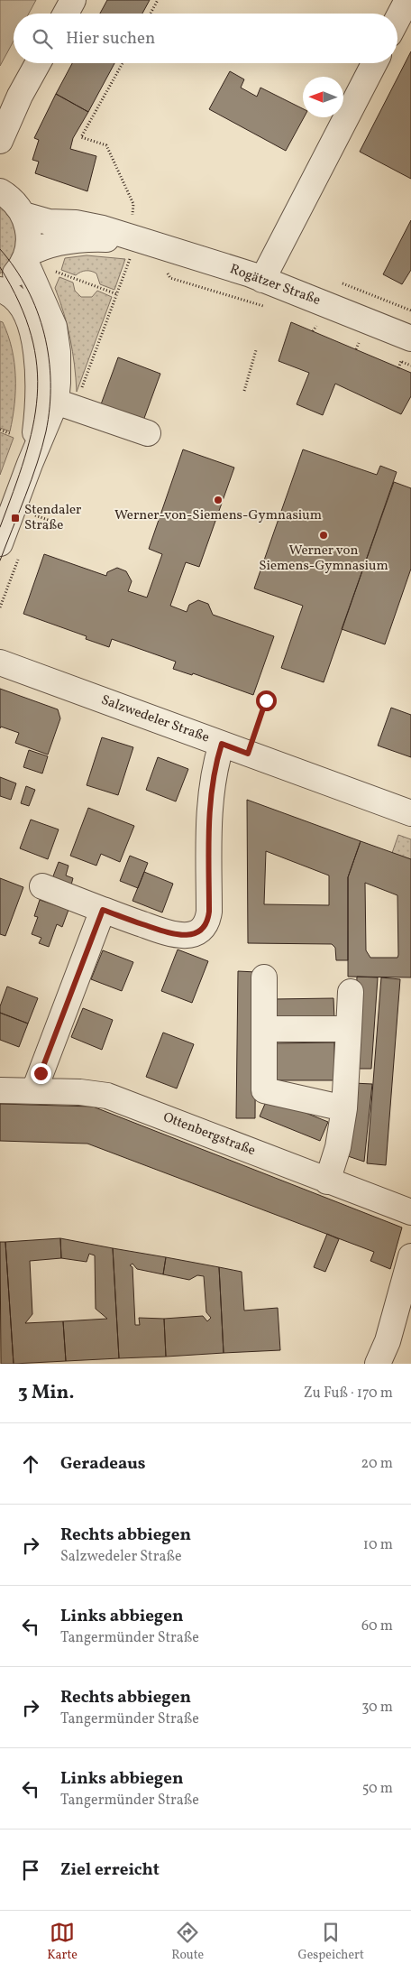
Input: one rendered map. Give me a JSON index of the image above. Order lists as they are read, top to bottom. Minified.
{"streets":{"street":["Rogätzer Straße","Salzwedeler Straße","Ottenbergstraße"]},"places":{"other":["Werner-von-Siemens-Gymnasium","Werner von Siemens-Gymnasium"],"transit":["Stendaler Straße"]},"north":"left","page":{"search":"Hier suchen","heading":["3 Min.","Zu Fuß · 170 m"],"list":[["Geradeaus","20 m"],["Rechts abbiegen","Salzwedeler Straße","10 m"],["Links abbiegen","Tangermünder Straße","60 m"],["Rechts abbiegen","Tangermünder Straße","30 m"],["Links abbiegen","Tangermünder Straße","50 m"],"Ziel erreicht"],"nav":["Karte","Route","Gespeichert"]}}
